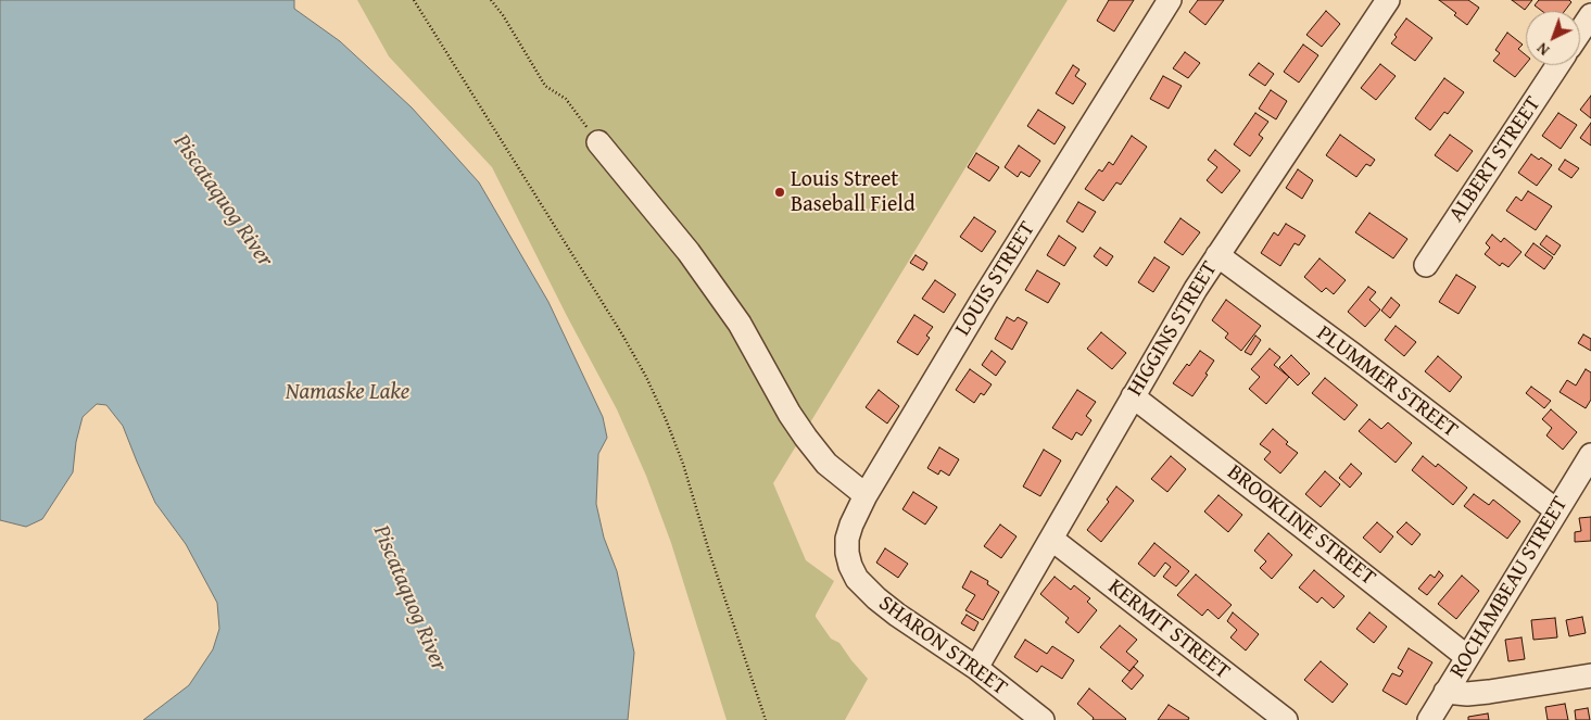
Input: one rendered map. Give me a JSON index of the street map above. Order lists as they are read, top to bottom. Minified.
{"streets":{"street":["ALBERT STREET","LOUIS STREET","HIGGINS STREET","PLUMMER STREET","BROOKLINE STREET","ROCHAMBEAU STREET","KERMIT STREET","SHARON STREET"]},"crossings":[["LOUIS STREET","SHARON STREET"],["HIGGINS STREET","PLUMMER STREET"],["HIGGINS STREET","BROOKLINE STREET"],["HIGGINS STREET","KERMIT STREET"],["HIGGINS STREET","SHARON STREET"],["PLUMMER STREET","ROCHAMBEAU STREET"],["BROOKLINE STREET","ROCHAMBEAU STREET"]],"water":["Piscataquog River","Namaske Lake"],"places":["Louis Street Baseball Field"],"north":"bottom left"}
